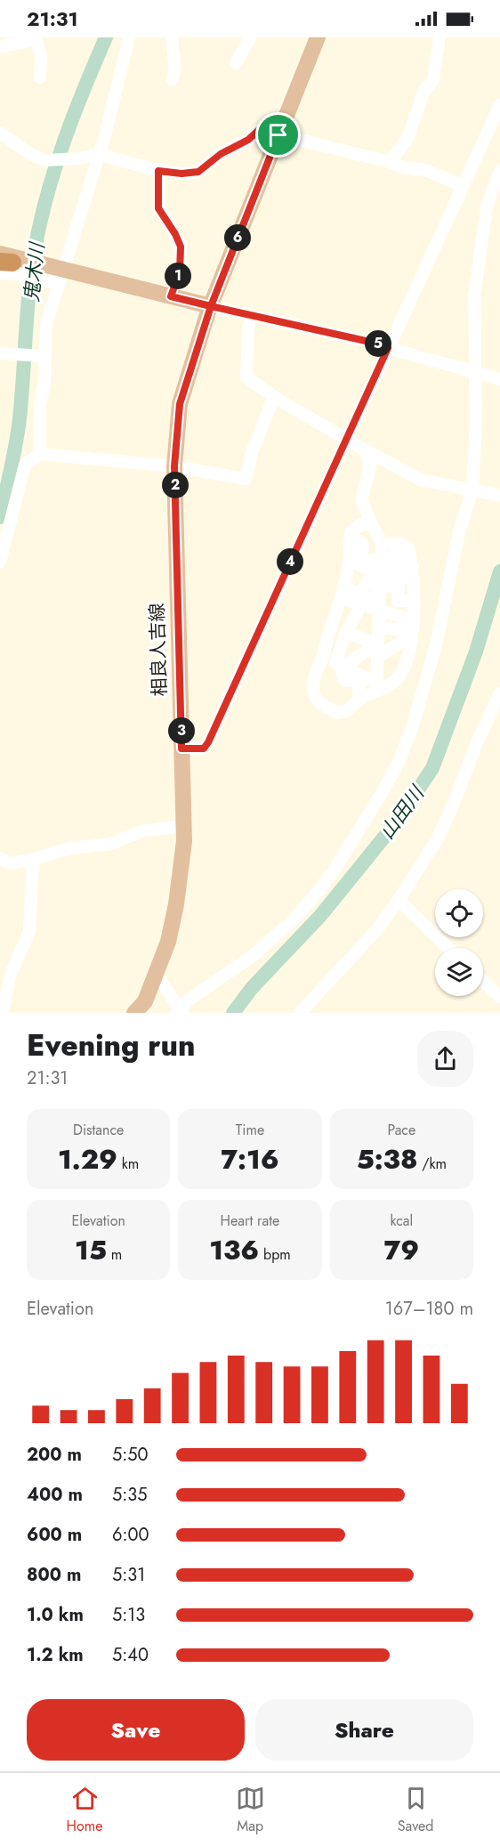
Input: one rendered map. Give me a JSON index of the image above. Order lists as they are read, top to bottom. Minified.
{"streets":{"main road":["相良人吉線"]},"water":["鬼木川","山田川"],"page":{"status":"21:31","pins":["6","1","5","2","4","3"],"heading":["Evening run","21:31"],"stats":[["Distance","1.29 km"],["Time","7:16"],["Pace","5:38 /km"],["Elevation","15 m"],["Heart rate","136 bpm"],["kcal","79"]],"chart":["Elevation","167–180 m"],"list":[{"name":"200 m","note":"5:50"},{"name":"400 m","note":"5:35"},{"name":"600 m","note":"6:00"},{"name":"800 m","note":"5:31"},{"name":"1.0 km","note":"5:13"},{"name":"1.2 km","note":"5:40"}],"buttons":["Save","Share"],"tabs":["Home","Map","Saved"]}}
